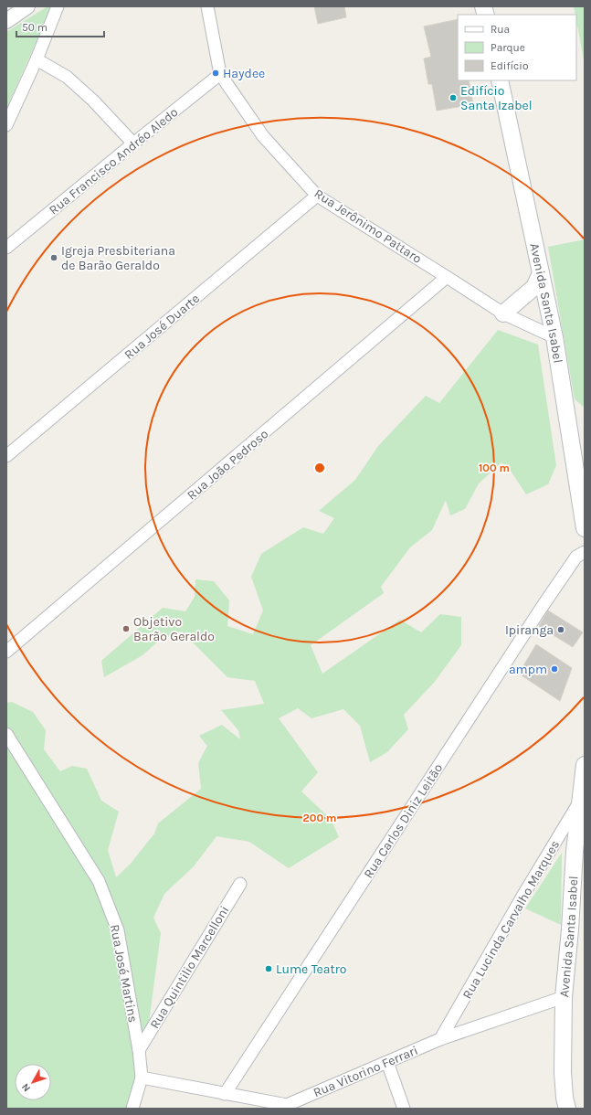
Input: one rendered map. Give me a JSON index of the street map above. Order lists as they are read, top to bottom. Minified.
{"streets":{"main road":["Avenida Santa Isabel"],"street":["Rua Francisco Andréo Aledo","Rua Jerônimo Pattaro","Rua José Duarte","Rua João Pedroso","Rua Carlos Diniz Leitão","Rua Lucinda Carvalho Marques","Rua Quintilio Marcelloni","Rua José Martins","Rua Vitorino Ferrari"]},"crossings":[["Rua Francisco Andréo Aledo","Rua Jerônimo Pattaro"],["Rua Jerônimo Pattaro","Avenida Santa Isabel"],["Rua Jerônimo Pattaro","Rua José Duarte"],["Rua Jerônimo Pattaro","Rua João Pedroso"],["Avenida Santa Isabel","Rua Lucinda Carvalho Marques"],["Avenida Santa Isabel","Rua Vitorino Ferrari"],["Rua Carlos Diniz Leitão","Rua Vitorino Ferrari"],["Rua Lucinda Carvalho Marques","Rua Vitorino Ferrari"],["Rua Quintilio Marcelloni","Rua José Martins"],["Rua José Martins","Rua Vitorino Ferrari"]],"places":["Haydee","Edifício Santa Izabel","Igreja Presbiteriana de Barão Geraldo","Objetivo Barão Geraldo","Ipiranga","ampm","Lume Teatro"],"legend":["Rua","Parque","Edifício"],"scale_bar":"50 m","north":"bottom left","rings":["100 m","200 m"]}
